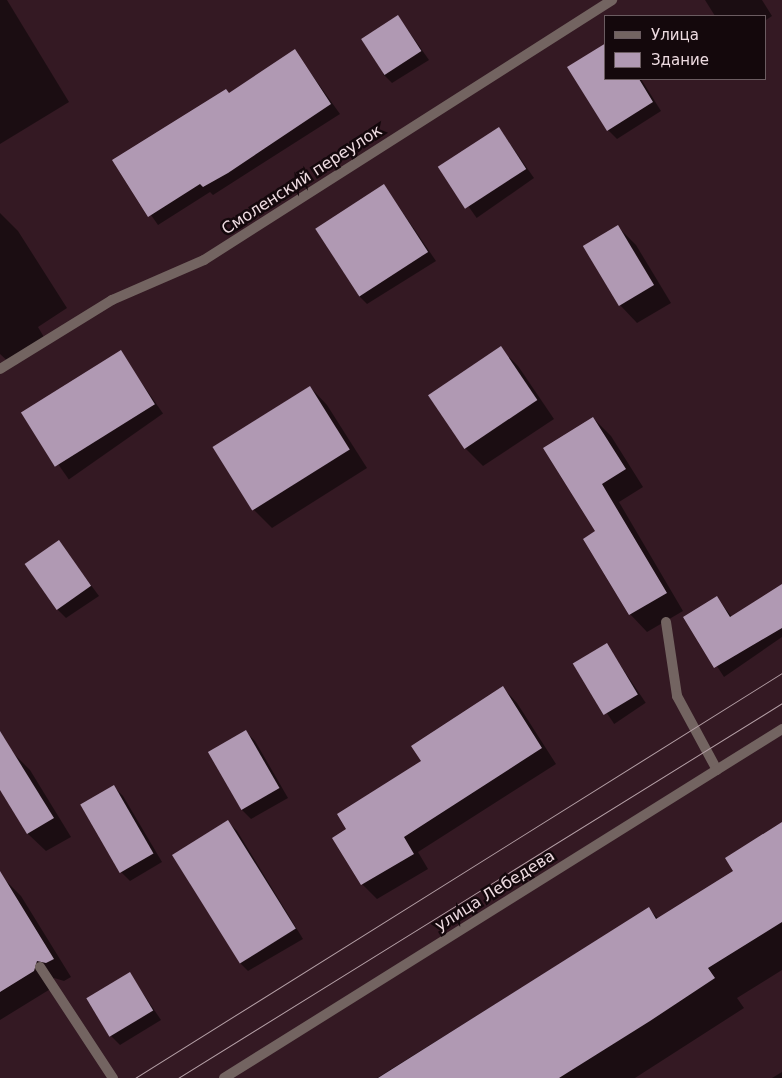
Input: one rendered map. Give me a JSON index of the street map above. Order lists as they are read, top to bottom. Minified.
{"streets":{"street":["Смоленский переулок","улица Лебедева"]},"legend":["Улица","Здание"]}
